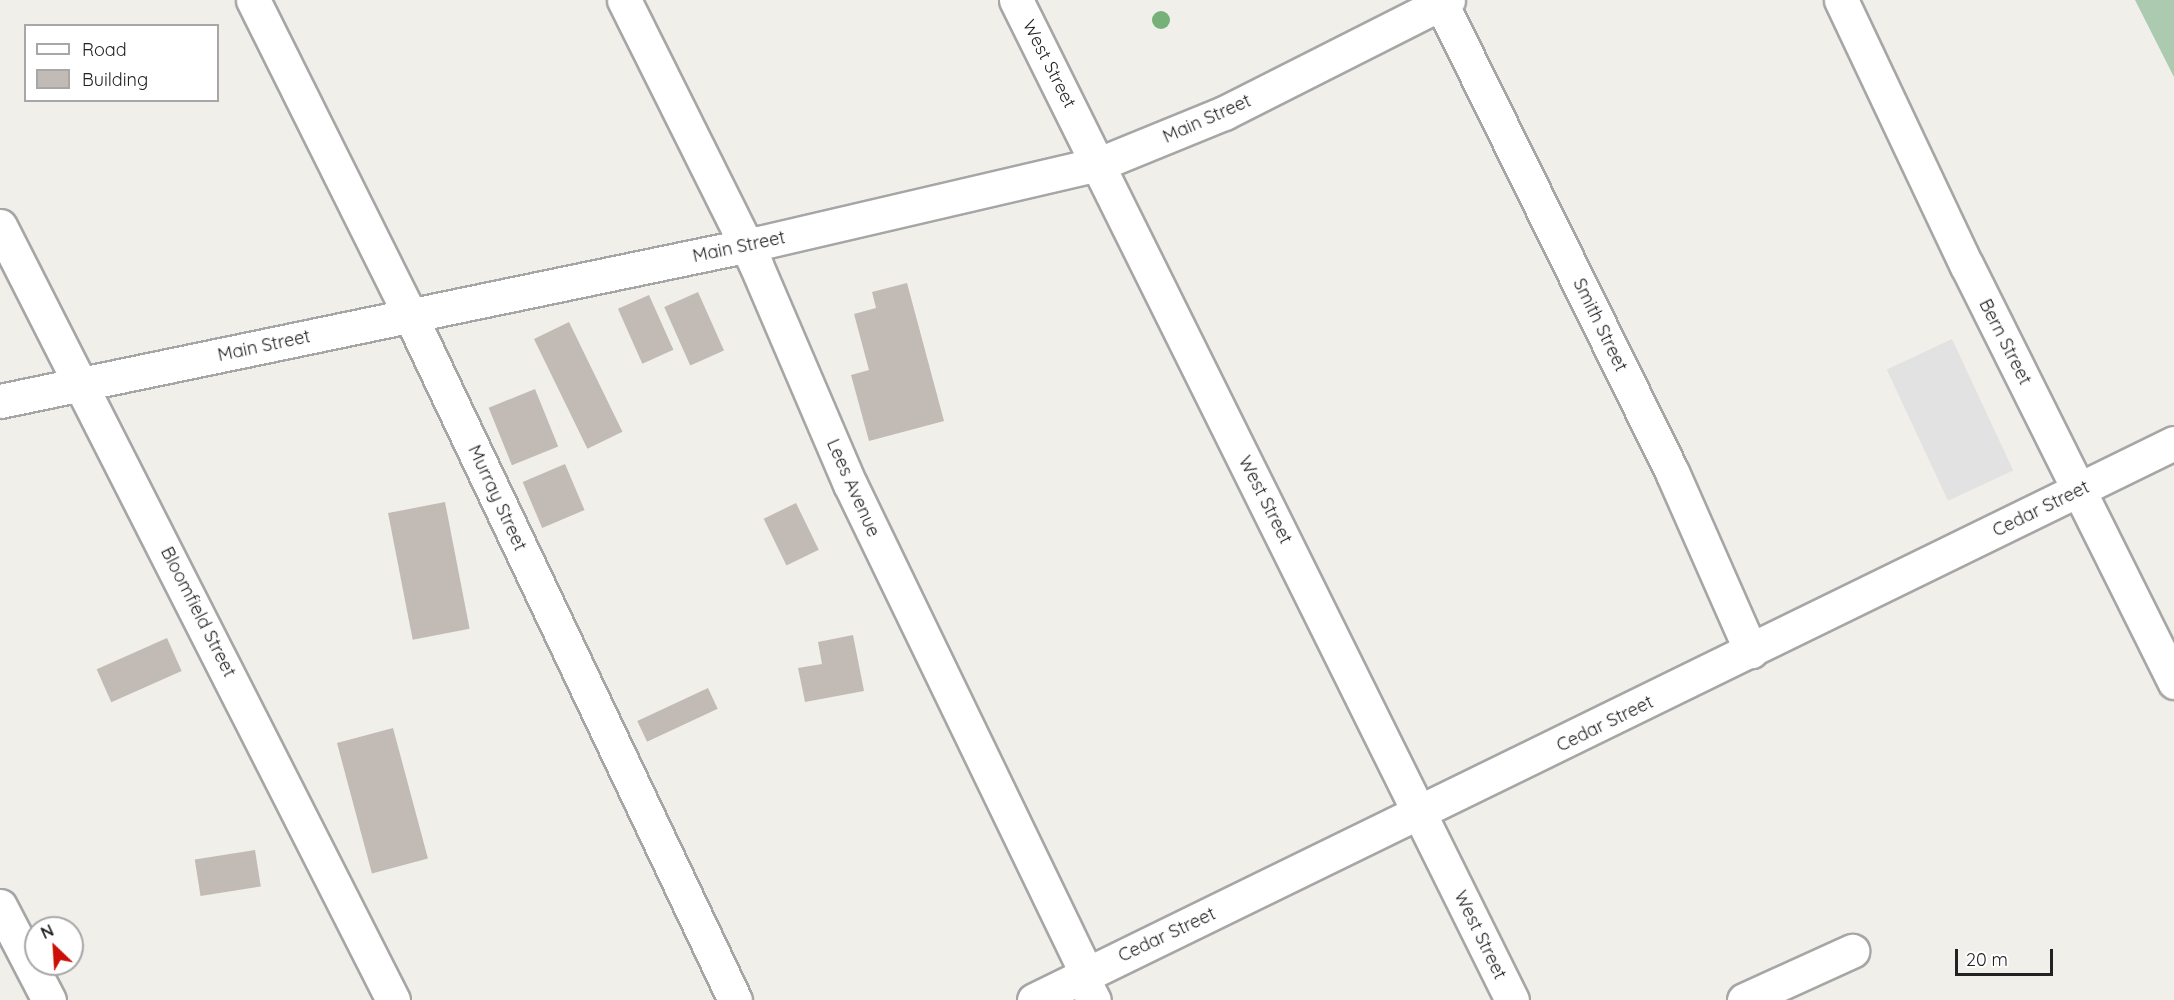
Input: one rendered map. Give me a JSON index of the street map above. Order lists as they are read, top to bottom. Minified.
{"streets":{"street":["West Street","Main Street","Smith Street","Bern Street","Lees Avenue","Murray Street","Cedar Street","Bloomfield Street"]},"crossings":[["West Street","Main Street"],["West Street","Cedar Street"],["Main Street","Smith Street"],["Main Street","Lees Avenue"],["Main Street","Murray Street"],["Main Street","Bloomfield Street"],["Smith Street","Cedar Street"],["Bern Street","Cedar Street"],["Lees Avenue","Cedar Street"]],"legend":["Road","Building"],"scale_bar":"20 m","north":"top left"}
